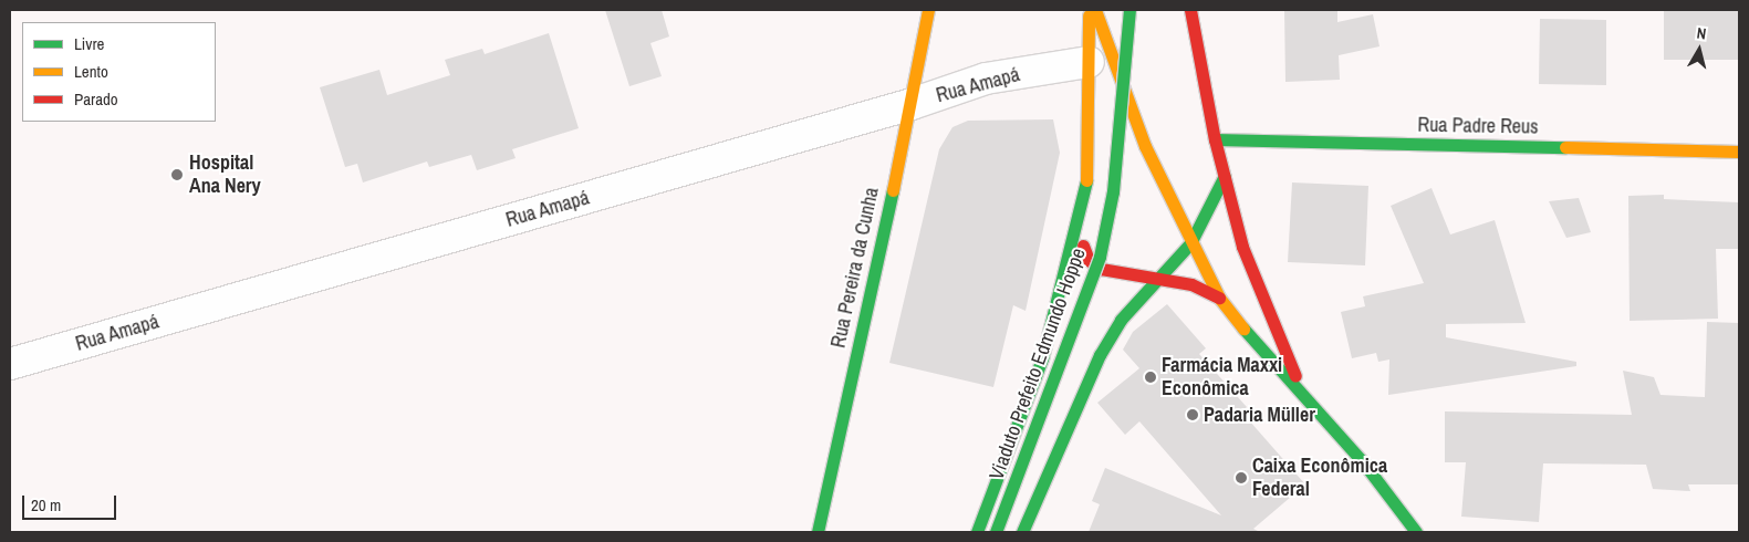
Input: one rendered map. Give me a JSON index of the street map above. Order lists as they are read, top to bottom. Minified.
{"streets":{"main road":["Rua Padre Reus","Rua Pereira da Cunha","Viaduto Prefeito Edmundo Hoppe"],"street":["Rua Amapá"]},"crossings":[["Rua Amapá","Rua Pereira da Cunha"]],"places":["Hospital Ana Nery","Farmácia Maxxi Econômica","Padaria Müller","Caixa Econômica Federal"],"legend":["Livre","Lento","Parado"],"scale_bar":"20 m","north":"top"}
